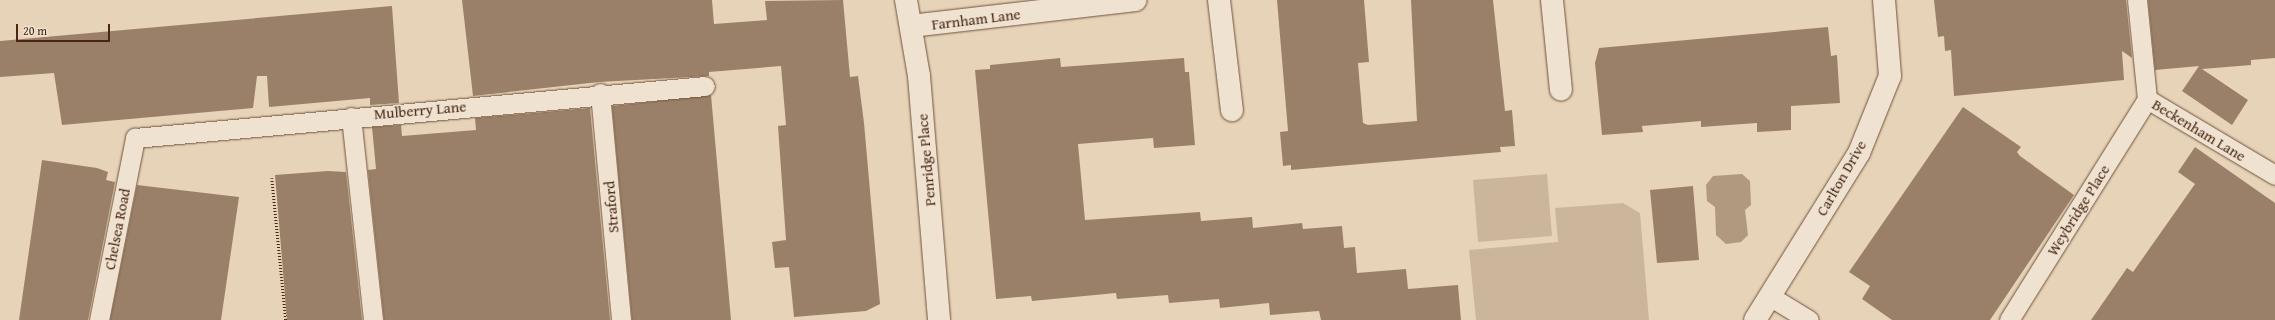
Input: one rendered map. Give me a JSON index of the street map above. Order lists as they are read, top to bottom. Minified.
{"streets":{"street":["Farnham Lane","Penridge Place","Carlton Drive"],"lane":["Mulberry Lane","Beckenham Lane","Straford","Weybridge Place","Chelsea Road"]},"crossings":[["Farnham Lane","Penridge Place"],["Mulberry Lane","Straford"],["Mulberry Lane","Chelsea Road"],["Beckenham Lane","Weybridge Place"]],"scale_bar":"20 m"}
